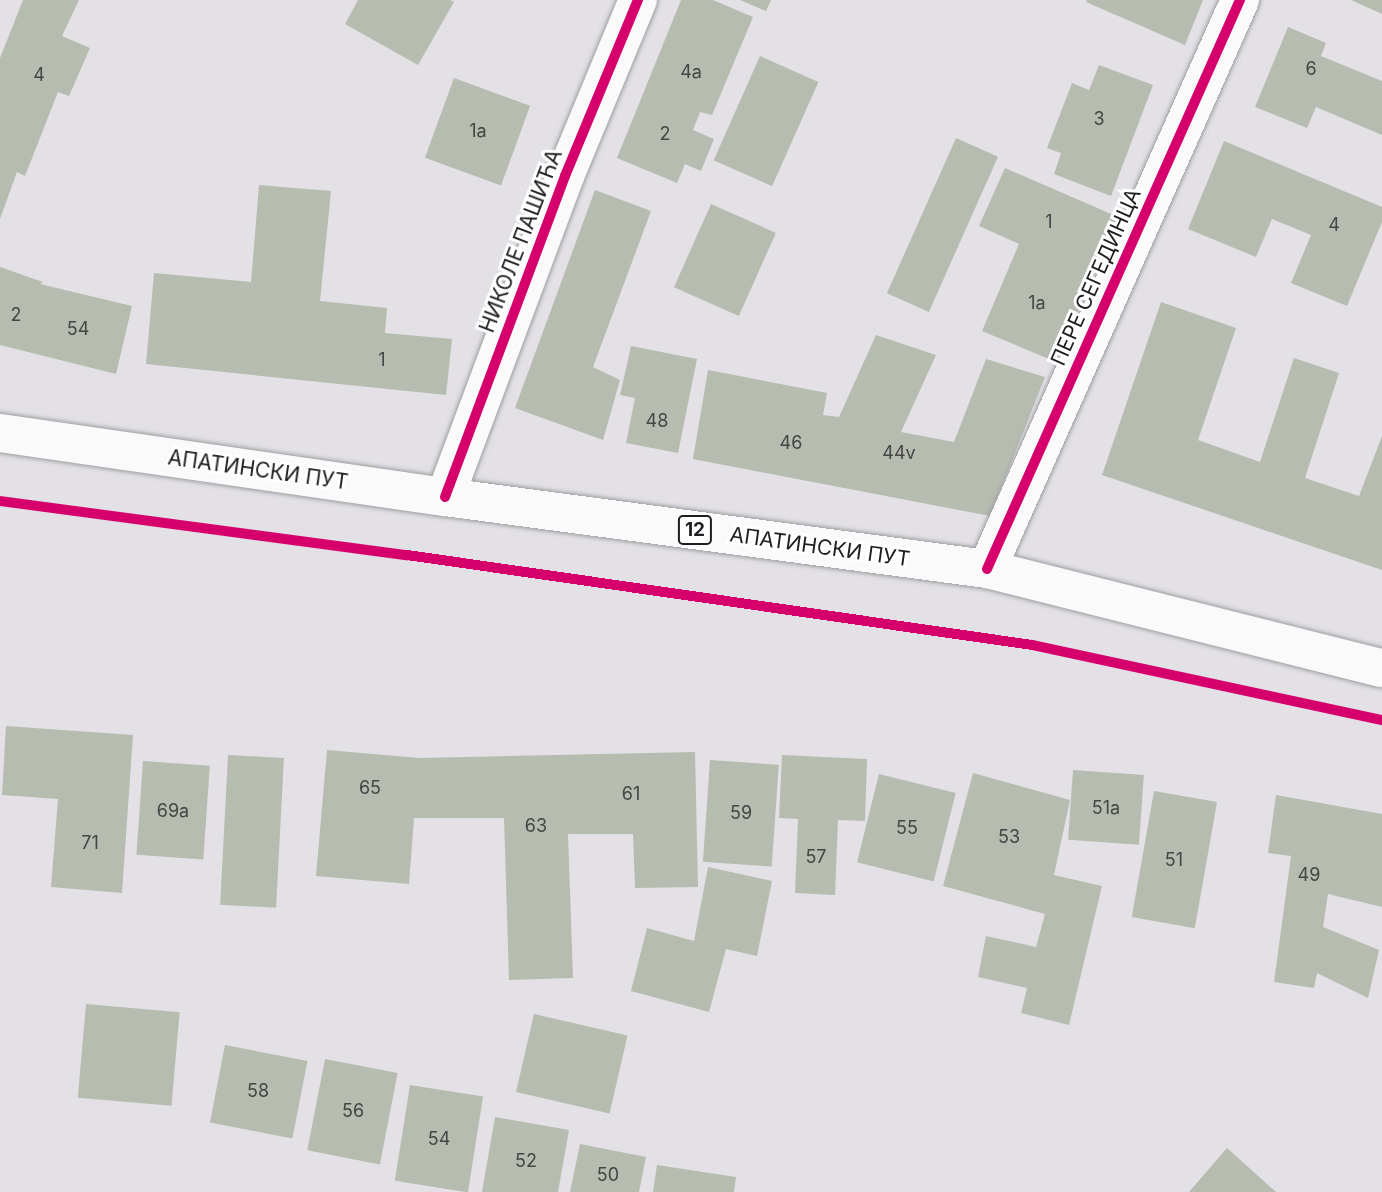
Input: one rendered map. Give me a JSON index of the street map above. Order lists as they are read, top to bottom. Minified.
{"streets":{"main road":["НИКОЛЕ ПАШИЋА","ПЕРЕ СЕГЕДИНЦА","АПАТИНСКИ ПУТ","12"]},"crossings":[["НИКОЛЕ ПАШИЋА","АПАТИНСКИ ПУТ"],["ПЕРЕ СЕГЕДИНЦА","АПАТИНСКИ ПУТ"]],"house_numbers":["6","4a","4","3","1a","2","1","4","1a","2","54","1","48","46","44v","65","61","51a","69a","59","63","55","53","71","57","51","49","58","56","54","52","50"]}
